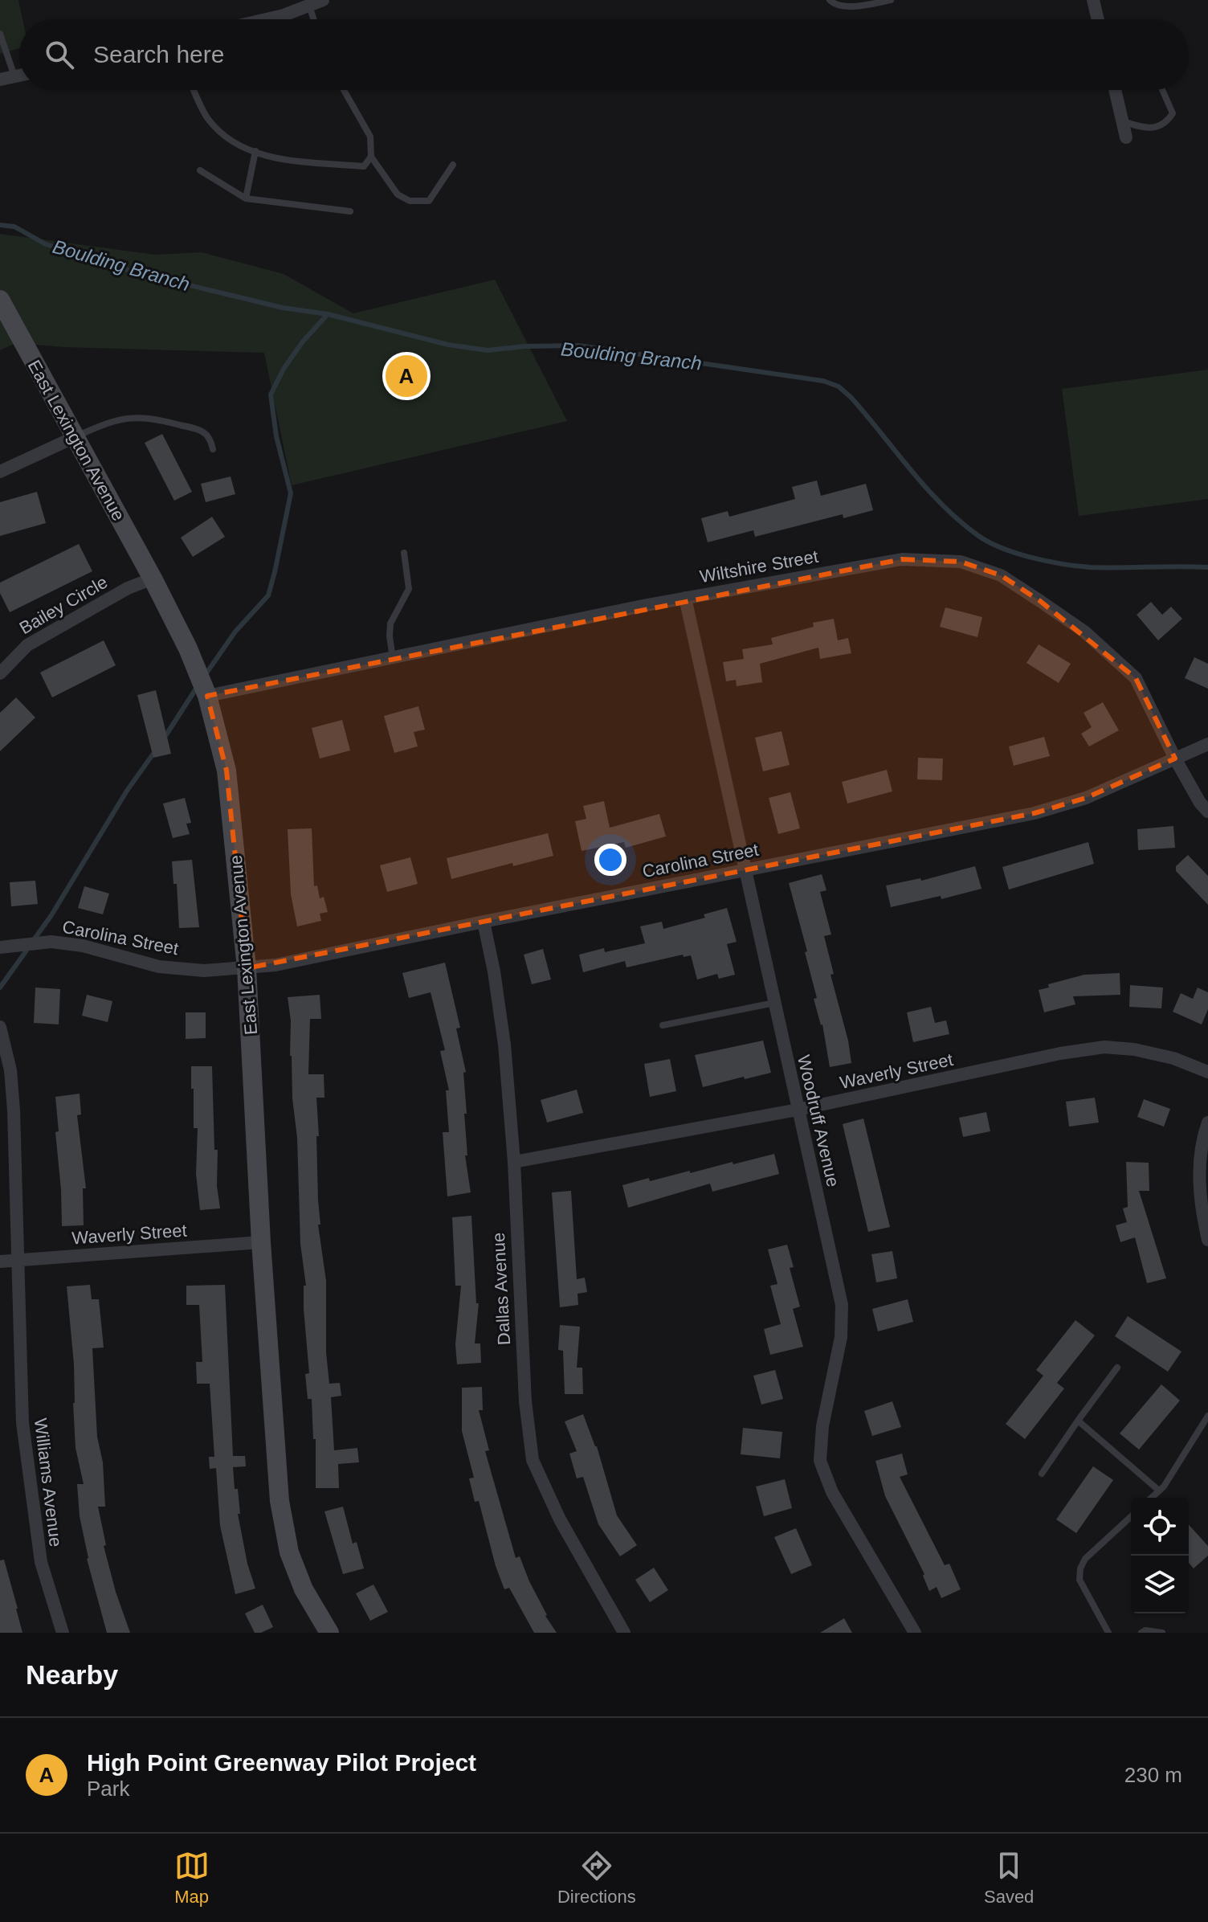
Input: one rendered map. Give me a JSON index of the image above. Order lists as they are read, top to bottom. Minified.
{"streets":{"main road":["East Lexington Avenue"],"street":["Wiltshire Street","Bailey Circle","Carolina Street","Waverly Street","Woodruff Avenue","Dallas Avenue","Williams Avenue"]},"crossings":[["East Lexington Avenue","Wiltshire Street"],["East Lexington Avenue","Bailey Circle"],["East Lexington Avenue","Carolina Street"],["East Lexington Avenue","Waverly Street"],["Wiltshire Street","Carolina Street"],["Wiltshire Street","Woodruff Avenue"],["Carolina Street","Woodruff Avenue"],["Carolina Street","Dallas Avenue"],["Waverly Street","Woodruff Avenue"],["Waverly Street","Dallas Avenue"],["Waverly Street","Williams Avenue"]],"water":["Boulding Branch"],"page":{"search":"Search here","pins":"A","heading":"Nearby","list":[{"mark":"A","name":"High Point Greenway Pilot Project","note":"Park","value":"230 m"}],"nav":["Map","Directions","Saved"]}}
